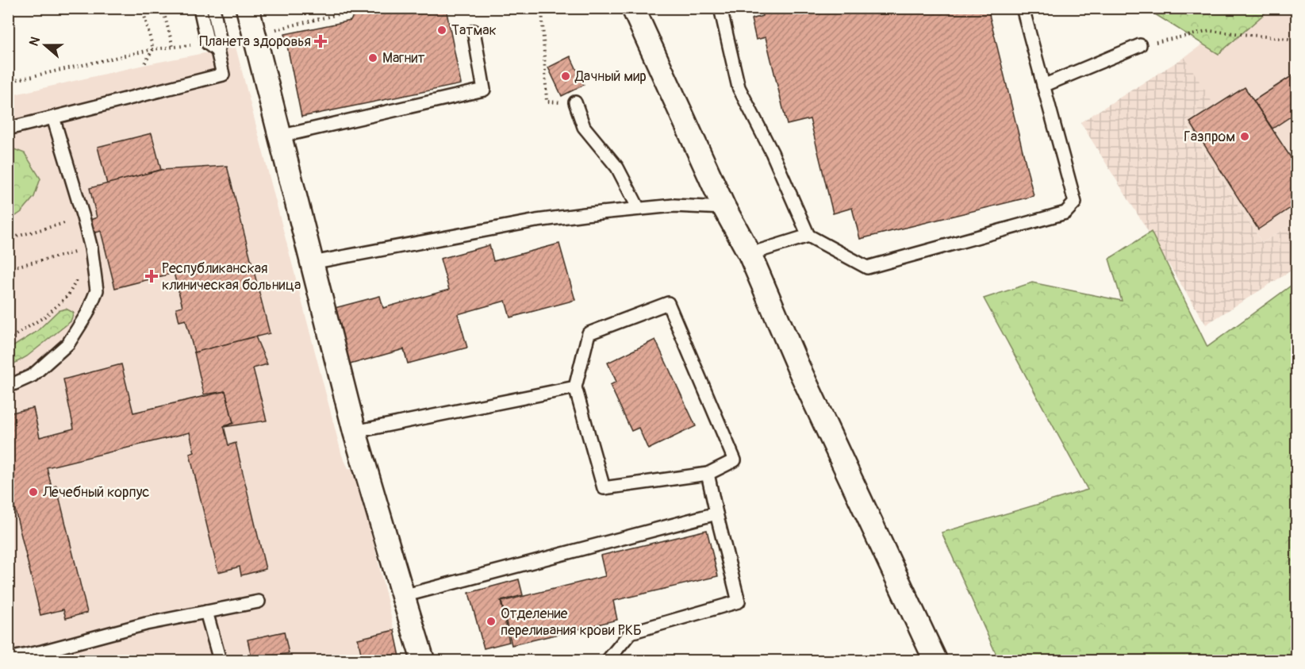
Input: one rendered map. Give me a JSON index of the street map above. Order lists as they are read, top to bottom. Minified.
{"places":{"other":["Татмак","Магнит","Дачный мир","Газпром","Лечебный корпус","Отделение переливания крови РКБ"],"health":["Планета здоровья","Республиканская клиническая больница"]},"north":"left"}
